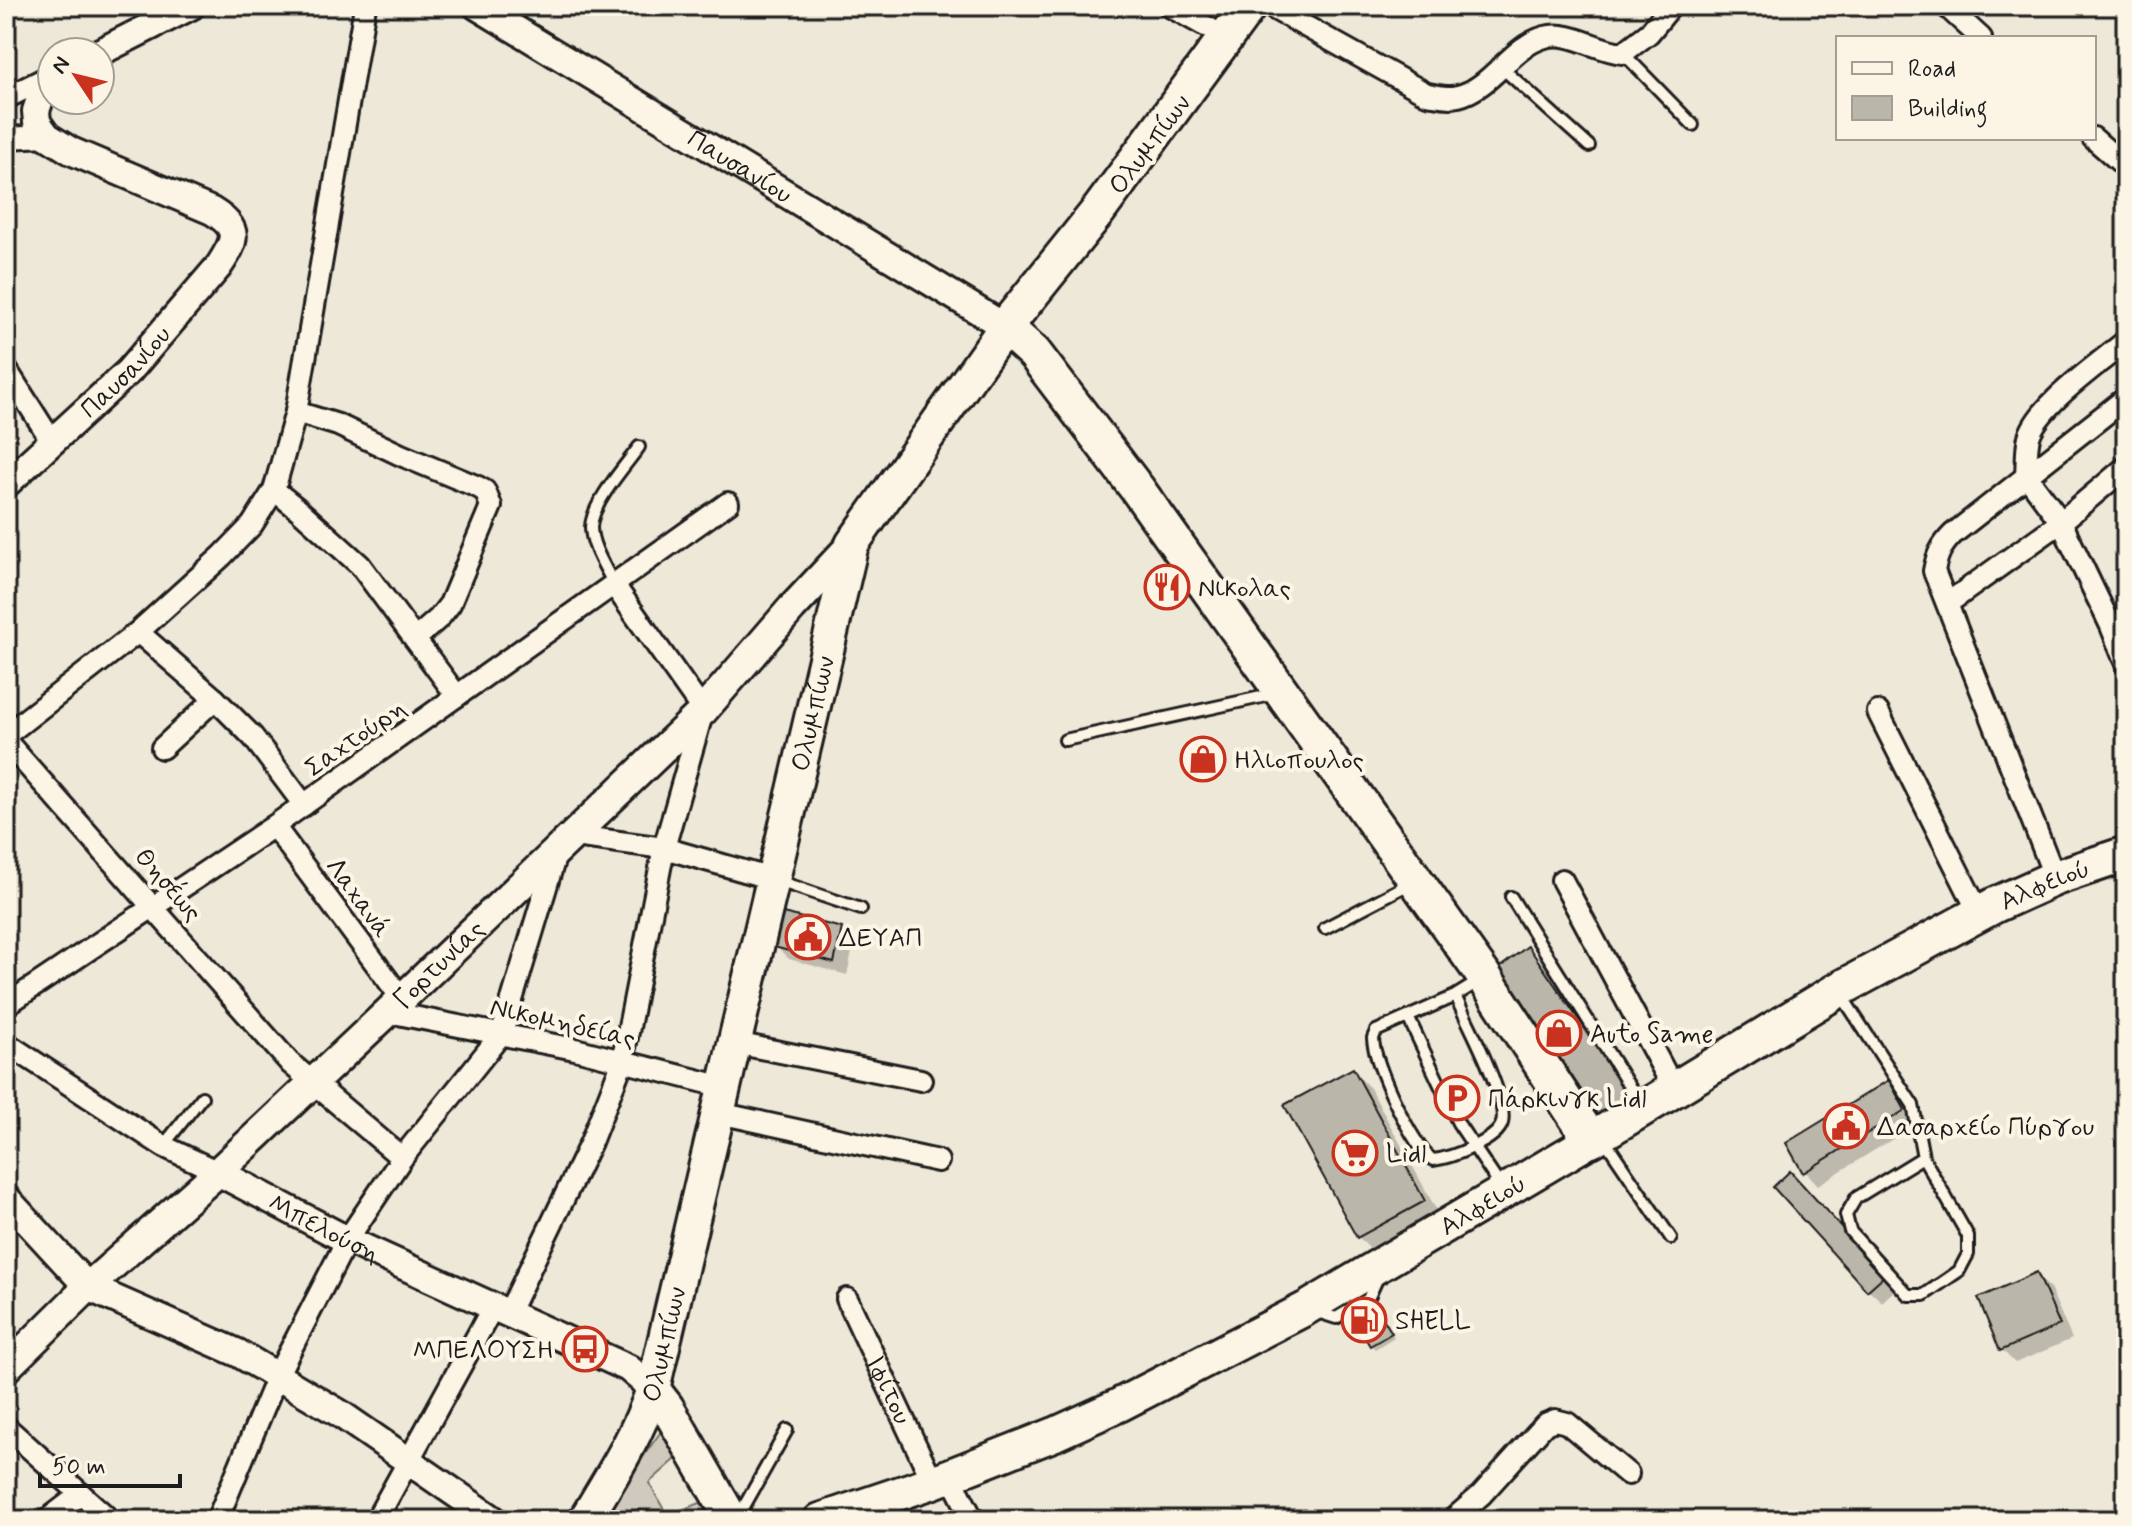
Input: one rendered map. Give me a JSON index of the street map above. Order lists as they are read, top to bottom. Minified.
{"streets":{"highway":["Ολυμπίων","Αλφειού"],"main road":["Γορτυνίας"],"street":["Παυσανίου","Σαχτούρη","Θησέως","Λαχανά","Νικομηδείας","Μπελούση","Ιφίτου"]},"crossings":[["Ολυμπίων","Παυσανίου"],["Ολυμπίων","Γορτυνίας"],["Ολυμπίων","Νικομηδείας"],["Ολυμπίων","Μπελούση"],["Σαχτούρη","Θησέως"],["Σαχτούρη","Λαχανά"],["Θησέως","Γορτυνίας"],["Αλφειού","Ιφίτου"],["Λαχανά","Γορτυνίας"],["Λαχανά","Νικομηδείας"],["Γορτυνίας","Νικομηδείας"],["Γορτυνίας","Μπελούση"]],"places":{"restaurant":["Νικολας"],"shop":["Ηλιοπουλος","Auto Same"],"public building":["ΔΕΥΑΠ","Δασαρχείο Πύργου"],"parking":["Πάρκινγκ Lidl"],"supermarket":["Lidl"],"fuel station":["SHELL"],"bus stop":["ΜΠΕΛΟΥΣΗ"]},"legend":["Road","Building"],"scale_bar":"50 m","north":"top left"}
